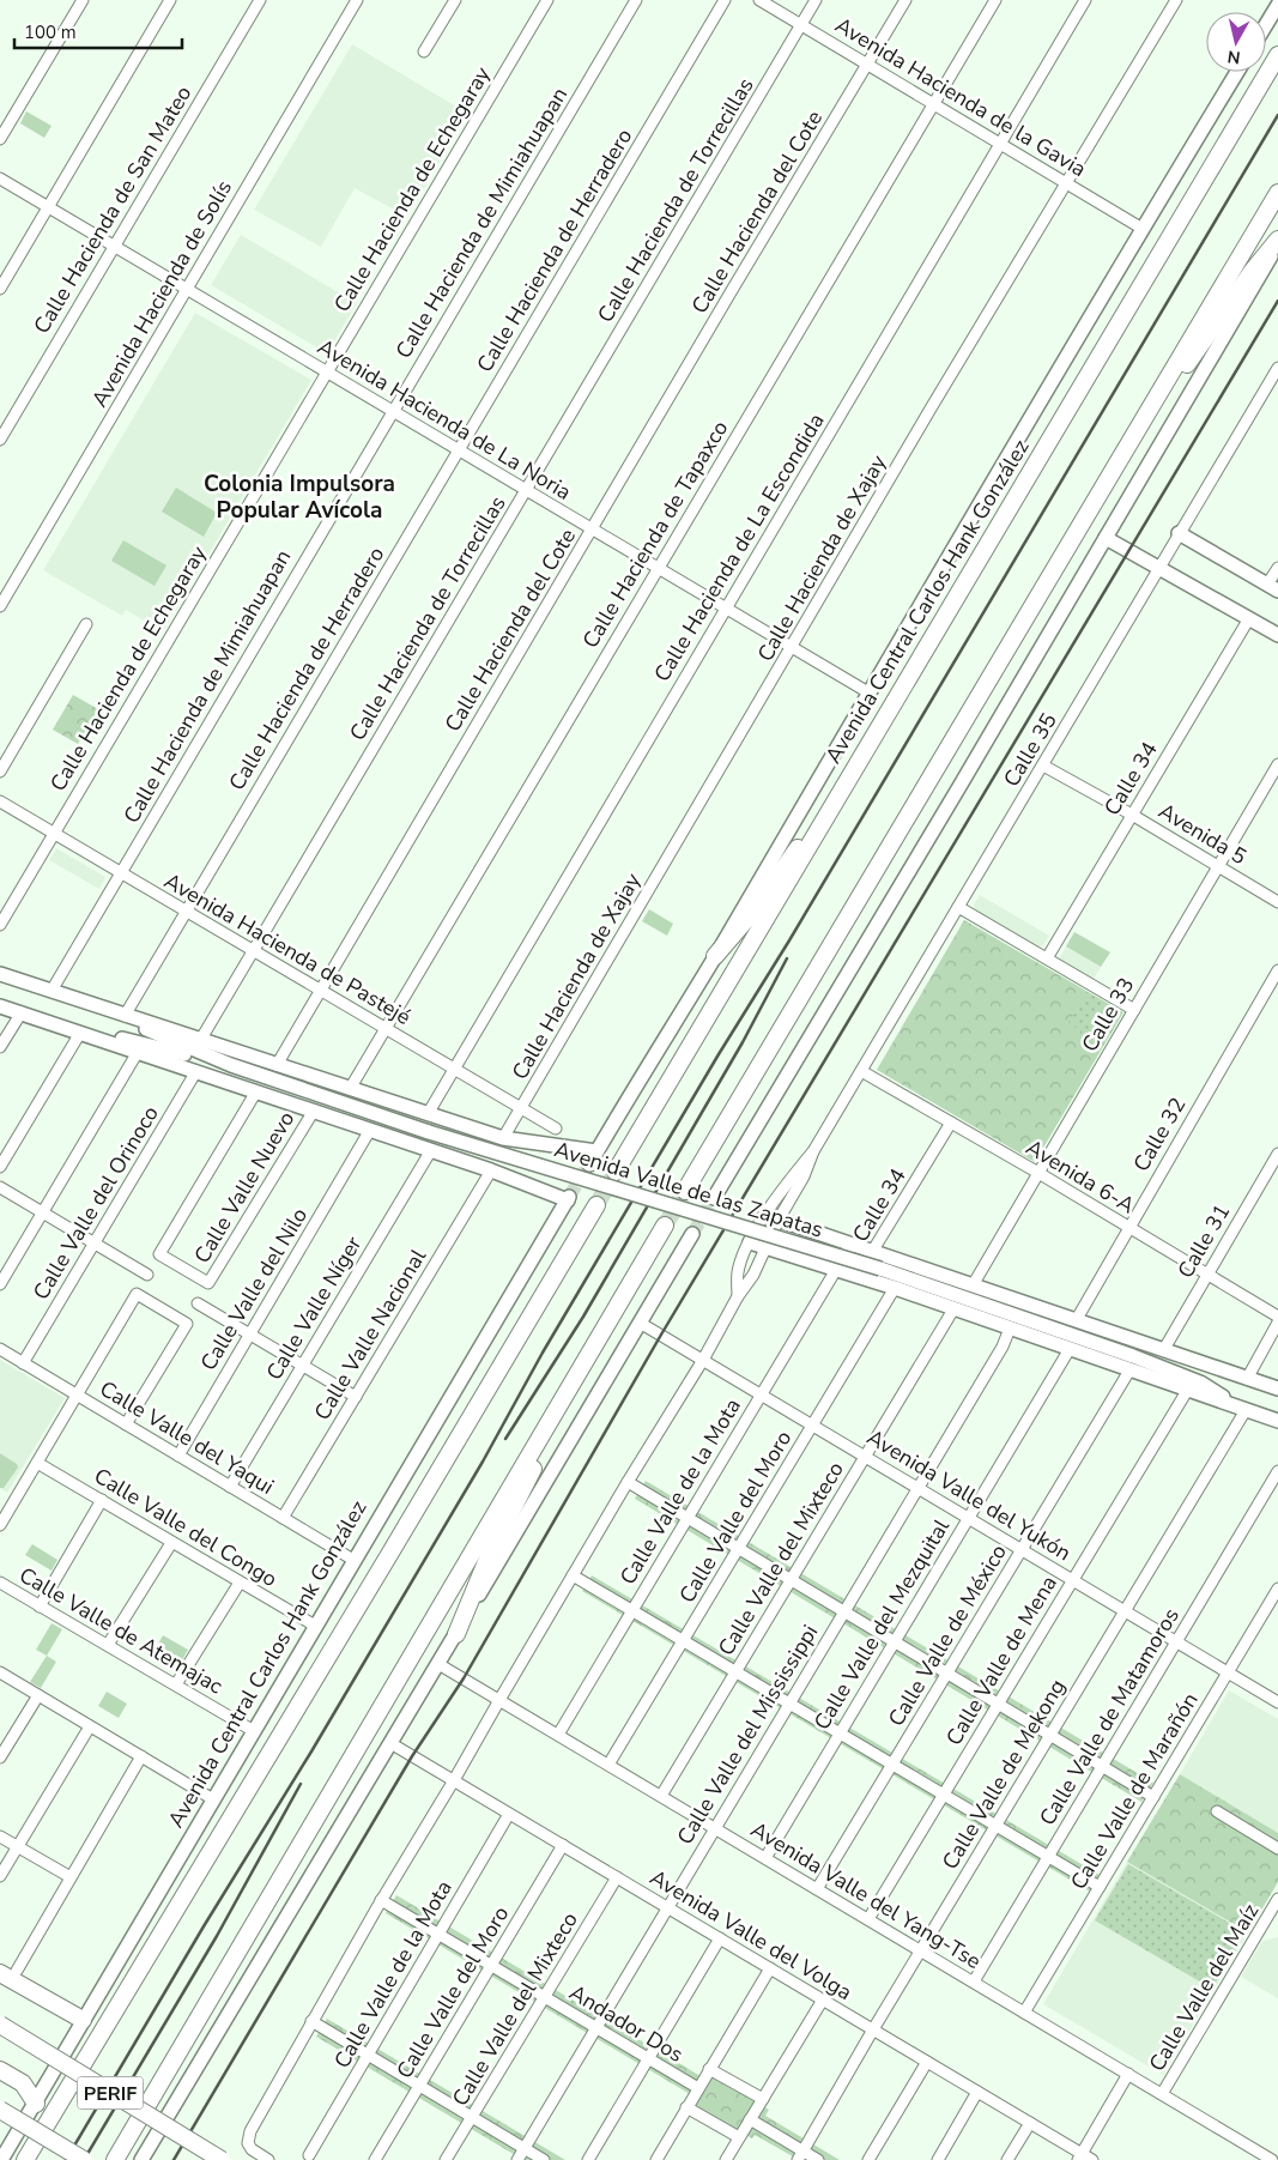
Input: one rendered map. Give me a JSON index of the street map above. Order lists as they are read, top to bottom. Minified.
{"streets":{"highway":["Avenida Central Carlos Hank González","PERIF"],"main road":["Avenida Valle de las Zapatas"],"street":["Avenida Hacienda de la Gavia","Calle Hacienda de Echegaray","Calle Hacienda de Torrecillas","Calle Hacienda de San Mateo","Calle Hacienda del Cote","Calle Hacienda de Mimiahuapan","Calle Hacienda de Herradero","Avenida Hacienda de Solís","Avenida Hacienda de La Noria","Calle Hacienda de Tapaxco","Calle Hacienda de La Escondida","Calle Hacienda de Xajay","Calle 35","Calle 34","Avenida 5","Avenida Hacienda de Pastejé","Calle 33","Calle 32","Avenida 6-A","Calle Valle Nuevo","Calle Valle del Orinoco","Calle 31","Calle Valle del Nilo","Calle Valle Níger","Calle Valle Nacional","Calle Valle del Yaqui","Calle Valle de la Mota","Avenida Valle del Yukón","Calle Valle del Moro","Calle Valle del Congo","Calle Valle del Mixteco","Calle Valle del Mezquital","Calle Valle de Atemajac","Calle Valle de México","Calle Valle de Mena","Calle Valle de Matamoros","Calle Valle del Mississippi","Calle Valle de Mekong","Calle Valle de Marañón","Avenida Valle del Yang-Tse","Avenida Valle del Volga","Calle Valle del Maíz","Andador Dos"]},"crossings":[["Avenida Hacienda de la Gavia","Calle Hacienda de Torrecillas"],["Avenida Hacienda de la Gavia","Calle Hacienda del Cote"],["Avenida Hacienda de la Gavia","Calle Hacienda de Tapaxco"],["Avenida Hacienda de la Gavia","Calle Hacienda de La Escondida"],["Avenida Hacienda de la Gavia","Calle Hacienda de Xajay"],["Avenida Hacienda de la Gavia","Avenida Central Carlos Hank González"],["Calle Hacienda de Echegaray","Avenida Hacienda de La Noria"],["Calle Hacienda de Echegaray","Avenida Hacienda de Pastejé"],["Calle Hacienda de Torrecillas","Avenida Hacienda de La Noria"],["Calle Hacienda de Torrecillas","Avenida Hacienda de Pastejé"],["Calle Hacienda de Torrecillas","Avenida Valle de las Zapatas"],["Calle Hacienda de San Mateo","Avenida Hacienda de La Noria"],["Calle Hacienda del Cote","Avenida Hacienda de La Noria"],["Calle Hacienda del Cote","Avenida Hacienda de Pastejé"],["Calle Hacienda del Cote","Avenida Valle de las Zapatas"],["Calle Hacienda de Mimiahuapan","Avenida Hacienda de La Noria"],["Calle Hacienda de Mimiahuapan","Avenida Hacienda de Pastejé"],["Calle Hacienda de Mimiahuapan","Avenida Valle de las Zapatas"],["Calle Hacienda de Herradero","Avenida Hacienda de La Noria"],["Calle Hacienda de Herradero","Avenida Hacienda de Pastejé"],["Calle Hacienda de Herradero","Avenida Valle de las Zapatas"],["Avenida Hacienda de Solís","Avenida Hacienda de La Noria"],["Avenida Hacienda de La Noria","Calle Hacienda de Tapaxco"],["Avenida Hacienda de La Noria","Calle Hacienda de La Escondida"],["Avenida Hacienda de La Noria","Calle Hacienda de Xajay"],["Avenida Hacienda de La Noria","Avenida Central Carlos Hank González"],["Calle Hacienda de Tapaxco","Avenida Hacienda de Pastejé"],["Calle Hacienda de Tapaxco","Avenida Valle de las Zapatas"],["Calle Hacienda de La Escondida","Avenida Hacienda de Pastejé"],["Calle Hacienda de La Escondida","Avenida Valle de las Zapatas"],["Calle Hacienda de Xajay","Avenida Hacienda de Pastejé"],["Calle Hacienda de Xajay","Avenida Valle de las Zapatas"],["Avenida Central Carlos Hank González","Avenida Valle de las Zapatas"],["Avenida Central Carlos Hank González","Calle Valle del Yaqui"],["Avenida Central Carlos Hank González","Calle Valle del Congo"],["Avenida Central Carlos Hank González","Calle Valle de Atemajac"],["Calle 35","Avenida 5"],["Calle 35","Avenida 6-A"],["Calle 35","Avenida Valle de las Zapatas"],["Calle 34","Avenida 5"],["Calle 34","Avenida 6-A"],["Calle 34","Avenida Valle de las Zapatas"],["Avenida 5","Calle 33"],["Calle 33","Avenida 6-A"],["Calle 33","Avenida Valle de las Zapatas"],["Calle 32","Avenida 6-A"],["Calle 32","Avenida Valle de las Zapatas"],["Avenida 6-A","Calle 31"],["Calle Valle Nuevo","Avenida Valle de las Zapatas"],["Avenida Valle de las Zapatas","Calle Valle del Orinoco"],["Avenida Valle de las Zapatas","Calle 31"],["Avenida Valle de las Zapatas","Calle Valle del Nilo"],["Avenida Valle de las Zapatas","Calle Valle Níger"],["Avenida Valle de las Zapatas","Calle Valle Nacional"],["Avenida Valle de las Zapatas","Calle Valle de la Mota"],["Avenida Valle de las Zapatas","Calle Valle del Moro"],["Avenida Valle de las Zapatas","Calle Valle del Mixteco"],["Avenida Valle de las Zapatas","Calle Valle del Mezquital"],["Avenida Valle de las Zapatas","Calle Valle de México"],["Avenida Valle de las Zapatas","Calle Valle de Mena"],["Avenida Valle de las Zapatas","Calle Valle del Mississippi"],["Avenida Valle de las Zapatas","Calle Valle de Mekong"],["Calle Valle del Orinoco","Calle Valle del Yaqui"],["Calle Valle del Nilo","Calle Valle del Yaqui"],["Calle Valle Níger","Calle Valle del Yaqui"],["Calle Valle Nacional","Calle Valle del Yaqui"],["Calle Valle de la Mota","Avenida Valle del Yukón"],["Calle Valle de la Mota","Avenida Valle del Yang-Tse"],["Calle Valle de la Mota","Avenida Valle del Volga"],["Calle Valle de la Mota","Andador Dos"],["Avenida Valle del Yukón","Calle Valle del Moro"],["Avenida Valle del Yukón","Calle Valle del Mixteco"],["Avenida Valle del Yukón","Calle Valle del Mezquital"],["Avenida Valle del Yukón","Calle Valle de México"],["Avenida Valle del Yukón","Calle Valle de Mena"],["Avenida Valle del Yukón","Calle Valle de Matamoros"],["Avenida Valle del Yukón","Calle Valle del Mississippi"],["Avenida Valle del Yukón","Calle Valle de Mekong"],["Avenida Valle del Yukón","Calle Valle de Marañón"],["Calle Valle del Moro","Avenida Valle del Yang-Tse"],["Calle Valle del Moro","Avenida Valle del Volga"],["Calle Valle del Moro","Andador Dos"],["Calle Valle del Mixteco","Avenida Valle del Yang-Tse"],["Calle Valle del Mixteco","Avenida Valle del Volga"],["Calle Valle del Mixteco","Andador Dos"],["Calle Valle del Mezquital","Avenida Valle del Yang-Tse"],["Calle Valle de México","Avenida Valle del Yang-Tse"],["Calle Valle de Mena","Avenida Valle del Yang-Tse"],["Calle Valle de Matamoros","Avenida Valle del Yang-Tse"],["Calle Valle del Mississippi","Avenida Valle del Yang-Tse"],["Calle Valle del Mississippi","Avenida Valle del Volga"],["Calle Valle del Mississippi","Andador Dos"],["Calle Valle de Mekong","Avenida Valle del Yang-Tse"],["Calle Valle de Mekong","Avenida Valle del Volga"],["Calle Valle de Marañón","Avenida Valle del Yang-Tse"],["Avenida Valle del Yang-Tse","Calle Valle del Maíz"]],"districts":["Colonia Impulsora Popular Avícola"],"scale_bar":"100 m","north":"bottom"}
